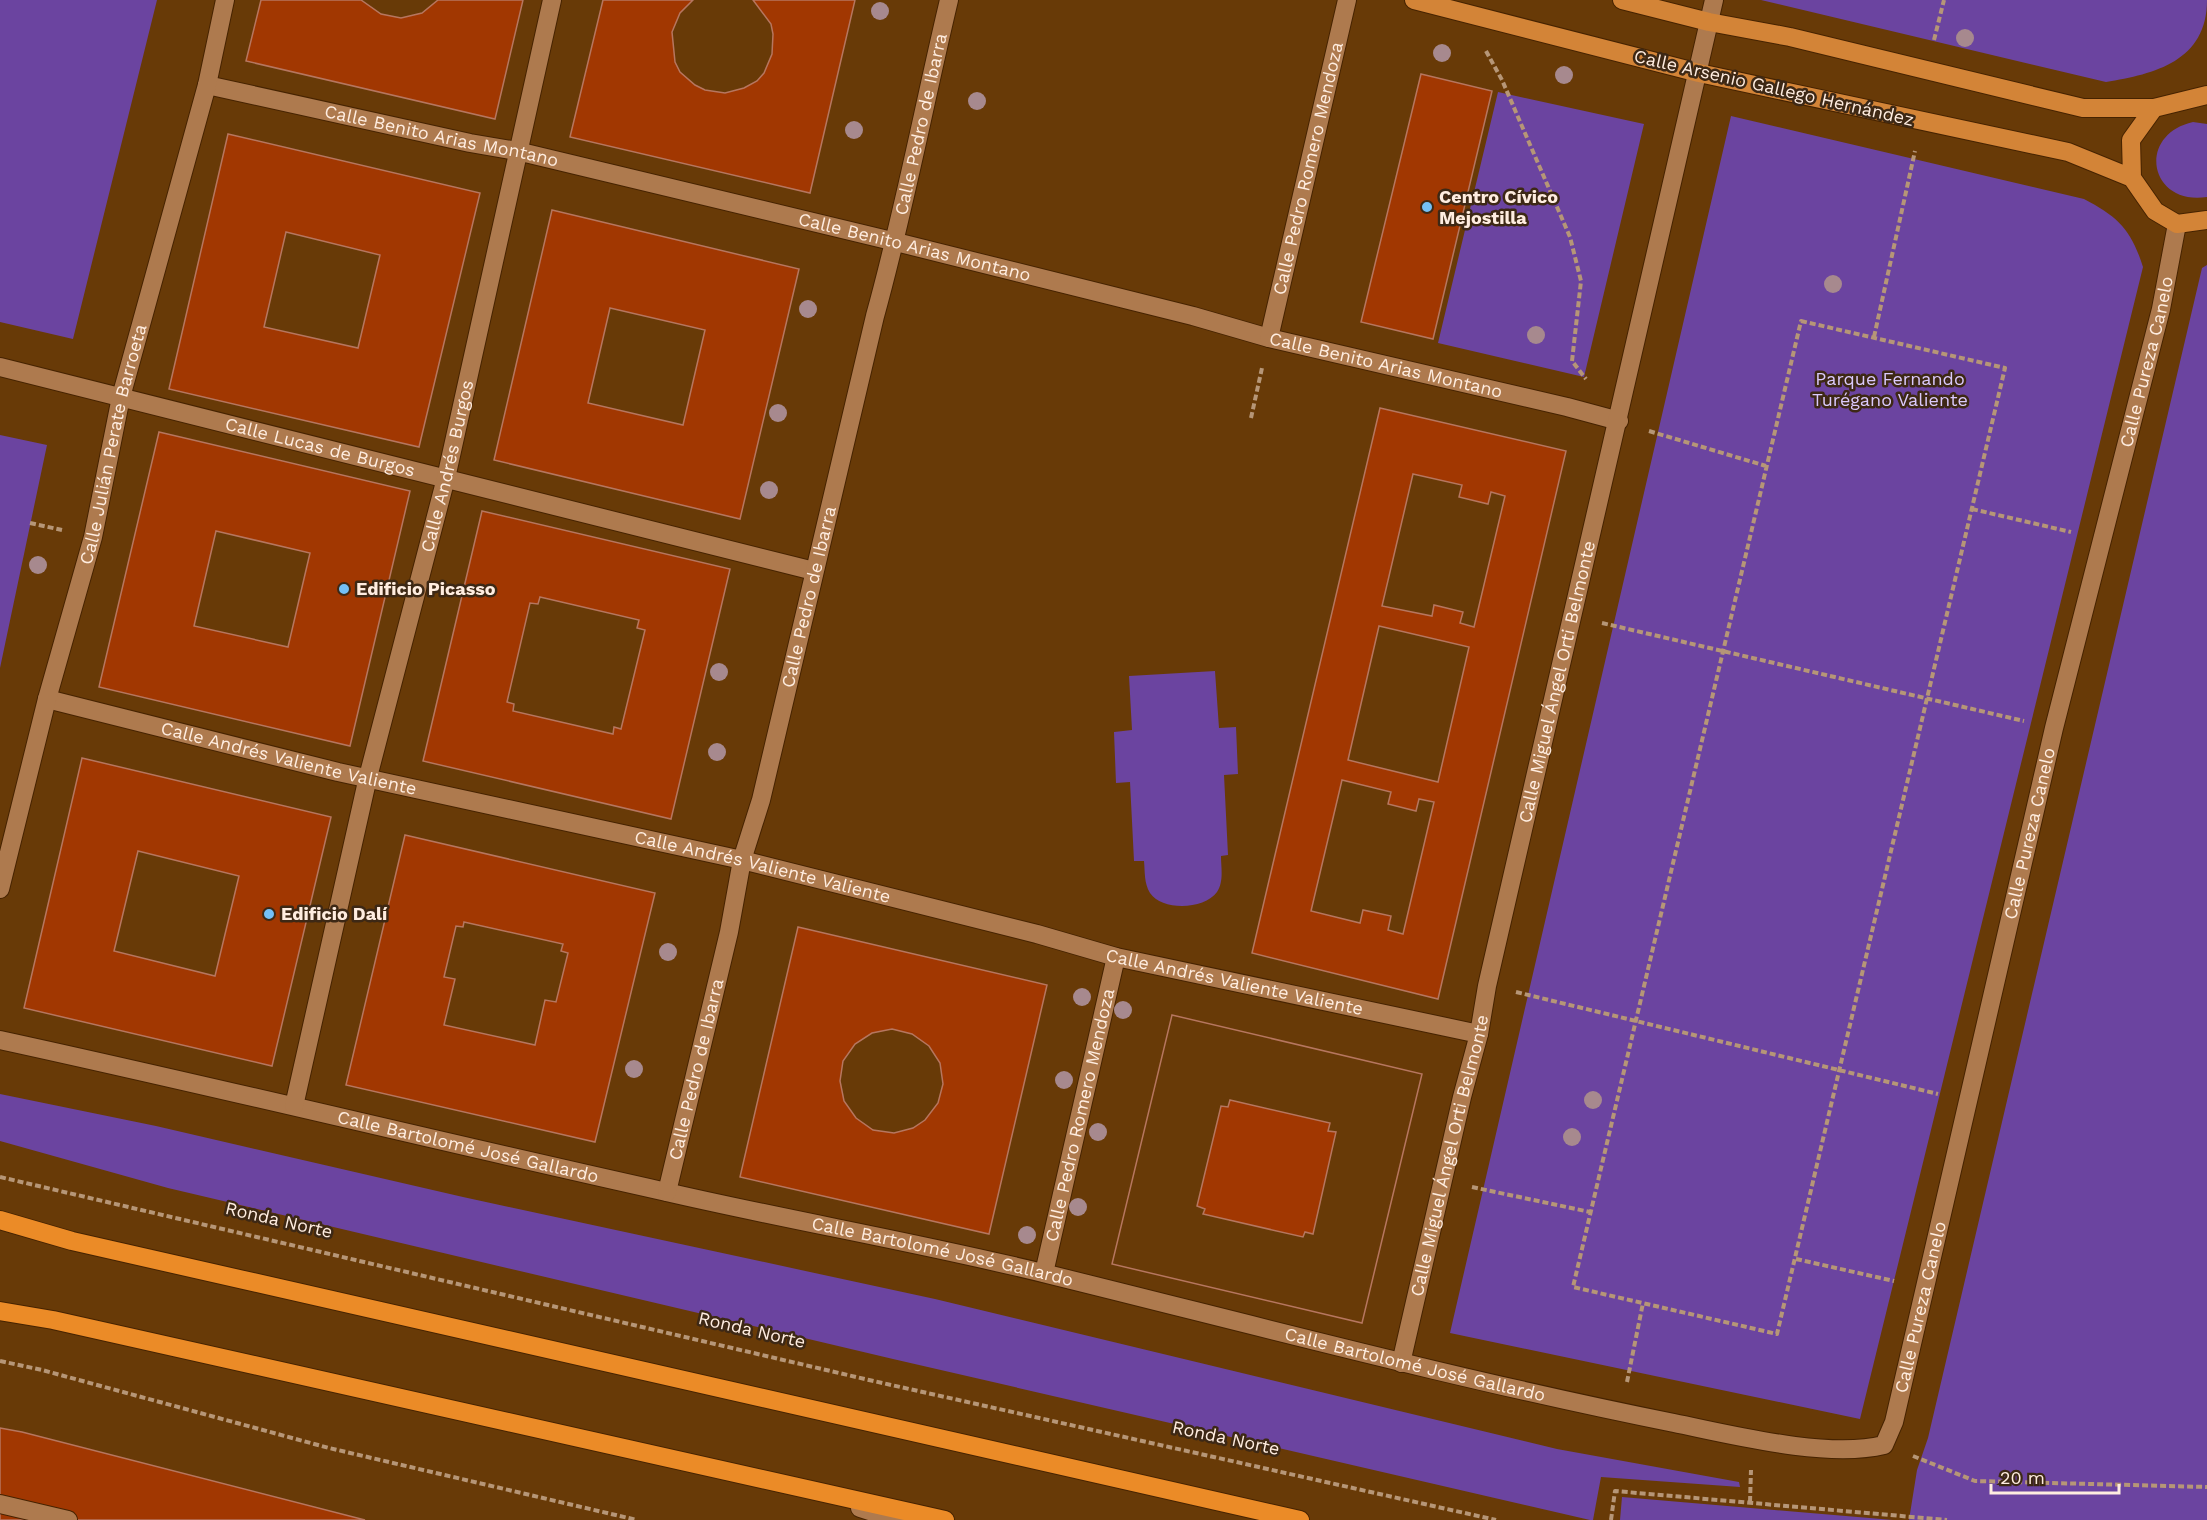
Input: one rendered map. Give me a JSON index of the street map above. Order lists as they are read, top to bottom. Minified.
{"streets":{"main road":["Calle Arsenio Gallego Hernández"],"street":["Calle Pedro de Ibarra","Calle Benito Arias Montano","Calle Pedro Romero Mendoza","Calle Pureza Canelo","Calle Julián Perate Barroeta","Calle Lucas de Burgos","Calle Andrés Burgos","Calle Miguel Ángel Orti Belmonte","Calle Andrés Valiente Valiente","Calle Bartolomé José Gallardo"],"path":["Ronda Norte"]},"crossings":[["Calle Arsenio Gallego Hernández","Calle Miguel Ángel Orti Belmonte"],["Calle Pedro de Ibarra","Calle Benito Arias Montano"],["Calle Pedro de Ibarra","Calle Lucas de Burgos"],["Calle Pedro de Ibarra","Calle Andrés Valiente Valiente"],["Calle Pedro de Ibarra","Calle Bartolomé José Gallardo"],["Calle Benito Arias Montano","Calle Pedro Romero Mendoza"],["Calle Benito Arias Montano","Calle Julián Perate Barroeta"],["Calle Benito Arias Montano","Calle Andrés Burgos"],["Calle Benito Arias Montano","Calle Miguel Ángel Orti Belmonte"],["Calle Pedro Romero Mendoza","Calle Andrés Valiente Valiente"],["Calle Pedro Romero Mendoza","Calle Bartolomé José Gallardo"],["Calle Pureza Canelo","Calle Bartolomé José Gallardo"],["Calle Julián Perate Barroeta","Calle Lucas de Burgos"],["Calle Julián Perate Barroeta","Calle Andrés Valiente Valiente"],["Calle Lucas de Burgos","Calle Andrés Burgos"],["Calle Andrés Burgos","Calle Andrés Valiente Valiente"],["Calle Andrés Burgos","Calle Bartolomé José Gallardo"],["Calle Miguel Ángel Orti Belmonte","Calle Andrés Valiente Valiente"],["Calle Miguel Ángel Orti Belmonte","Calle Bartolomé José Gallardo"]],"parks":["Parque Fernando Turégano Valiente"],"places":["Centro Cívico Mejostilla","Edificio Picasso","Edificio Dalí"],"scale_bar":"20 m"}
